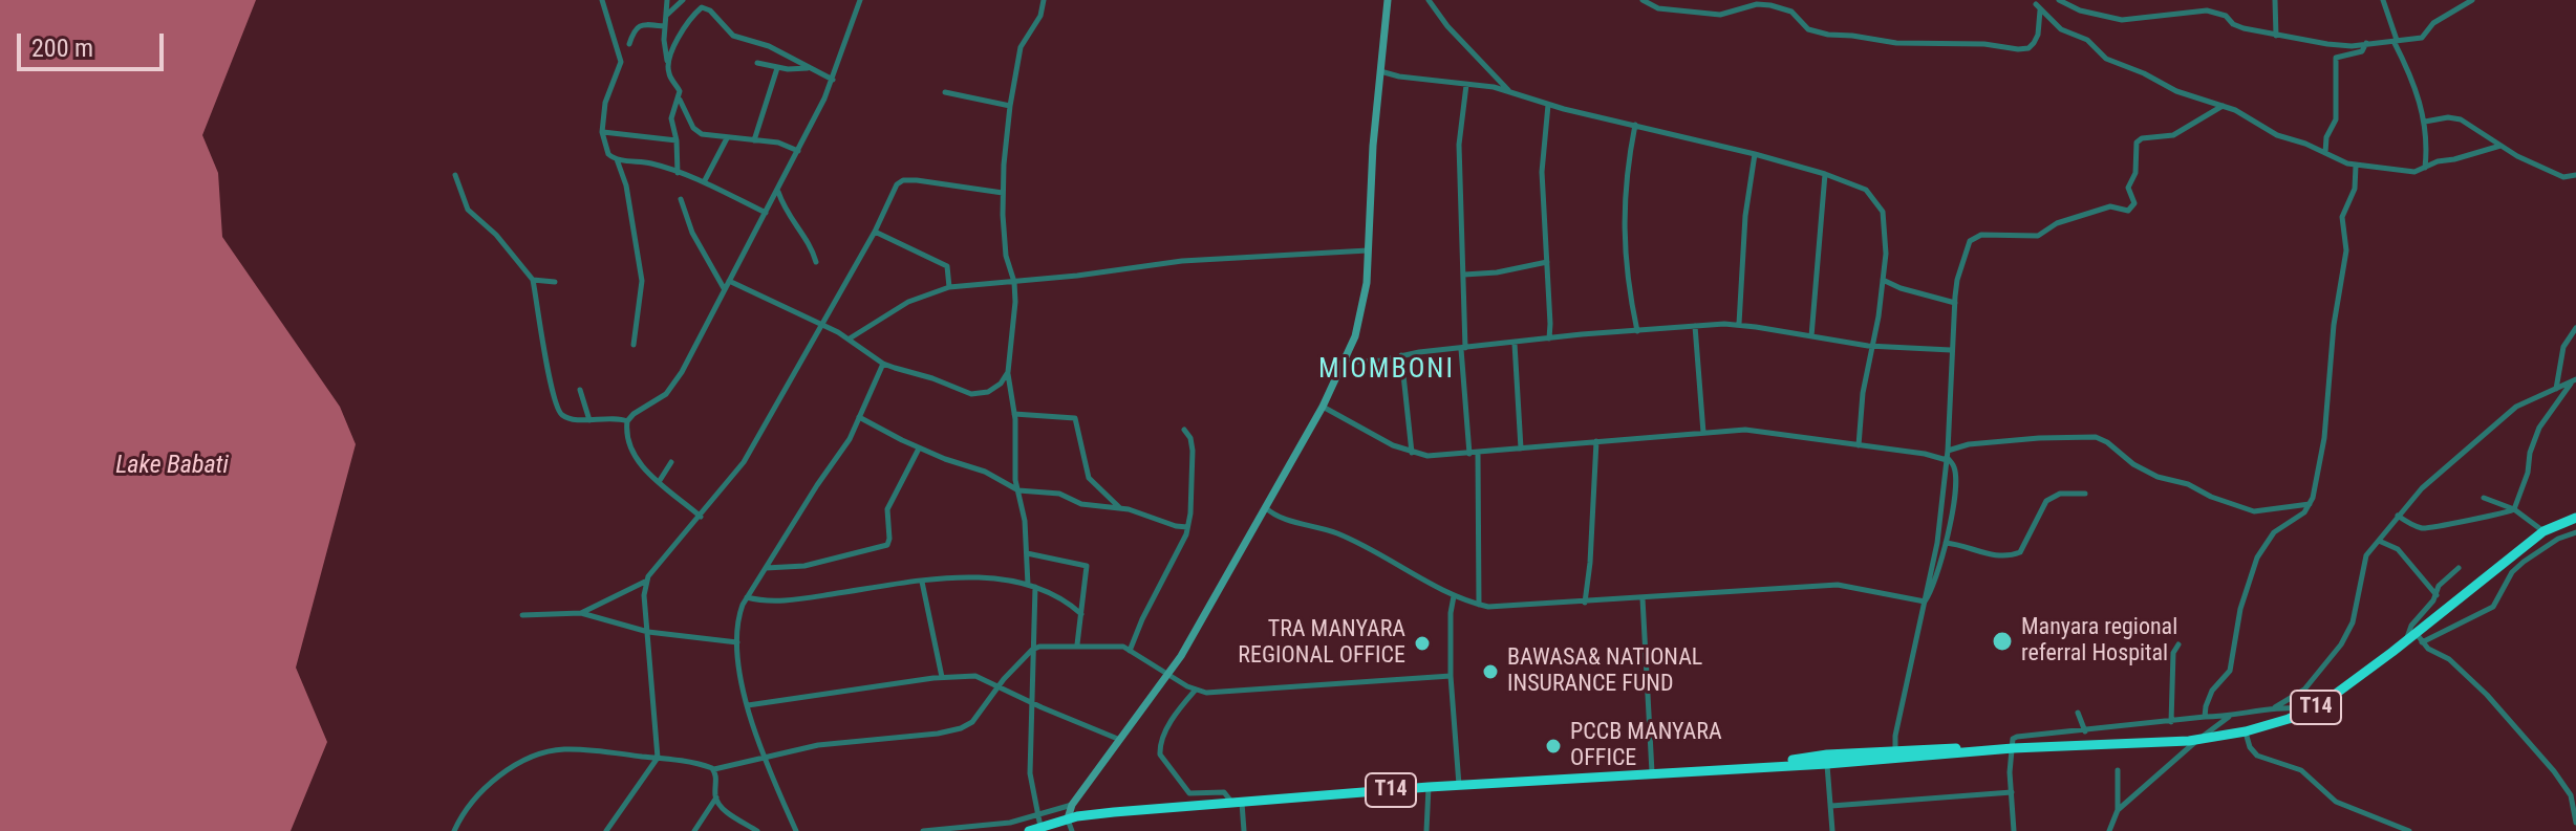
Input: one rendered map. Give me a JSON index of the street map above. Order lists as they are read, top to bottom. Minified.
{"streets":{"highway":["T14"]},"districts":["MIOMBONI"],"water":["Lake Babati"],"places":["Manyara regional referral Hospital","TRA MANYARA REGIONAL OFFICE","BAWASA& NATIONAL INSURANCE FUND","PCCB MANYARA OFFICE"],"scale_bar":"200 m"}
